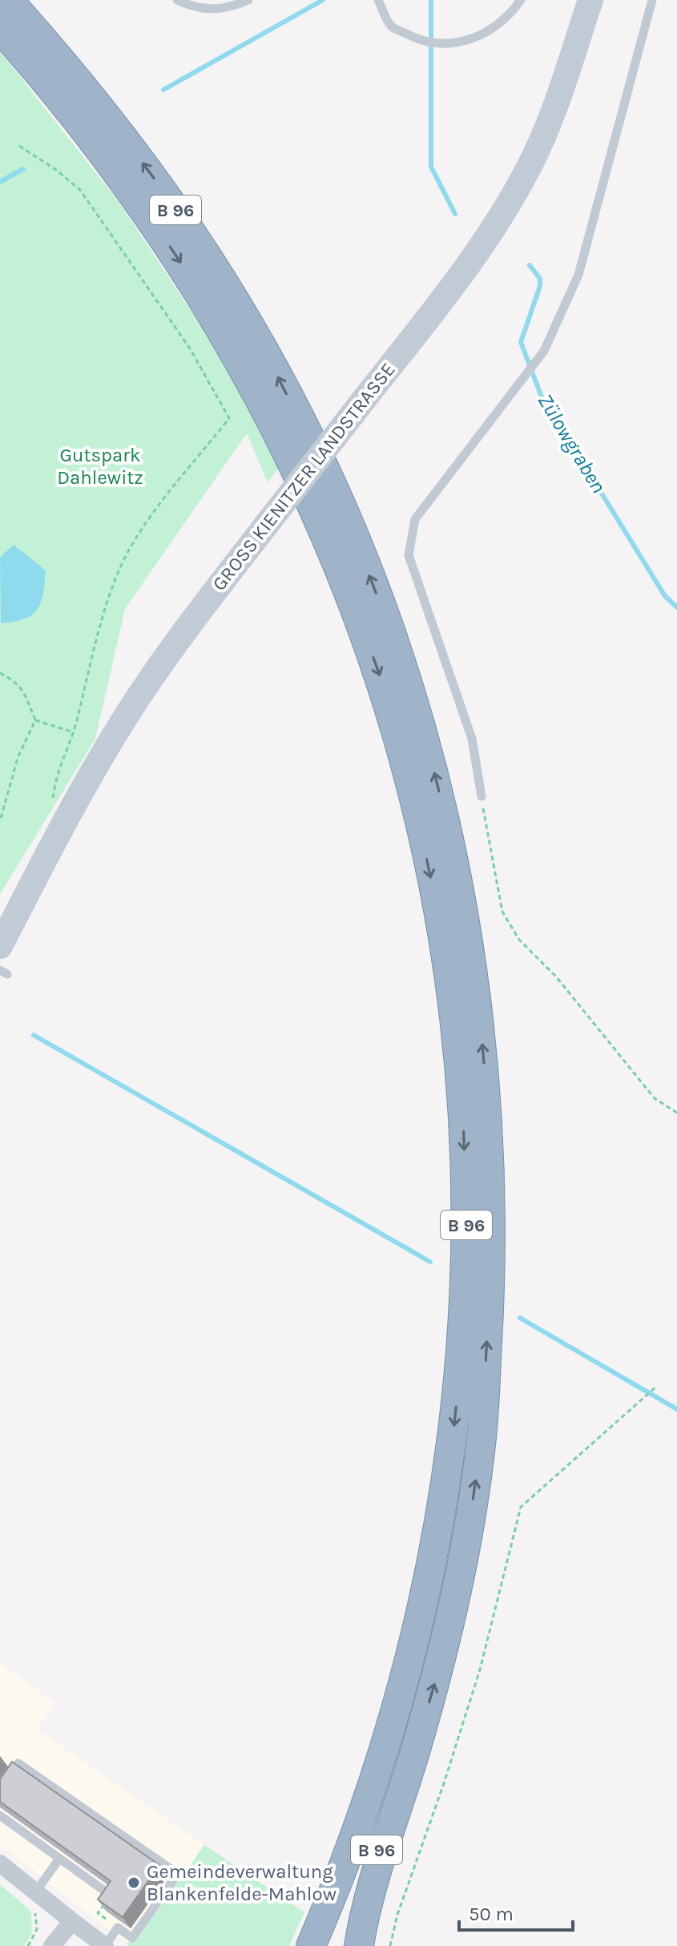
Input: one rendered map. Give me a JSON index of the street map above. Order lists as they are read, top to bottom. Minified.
{"streets":{"highway":["B 96"],"main road":["GROSS KIENITZER LANDSTRASSE"]},"water":["Zülowgraben"],"parks":["Gutspark Dahlewitz"],"places":["Gemeindeverwaltung Blankenfelde-Mahlow"],"scale_bar":"50 m"}
